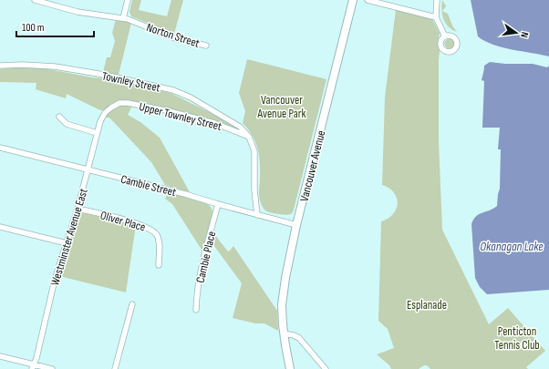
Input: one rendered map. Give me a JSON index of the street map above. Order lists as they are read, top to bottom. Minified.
{"streets":{"street":["Norton Street","Townley Street","Upper Townley Street","Vancouver Avenue","Cambie Street","Oliver Place","Westminster Avenue East","Cambie Place"]},"crossings":[["Townley Street","Upper Townley Street"],["Upper Townley Street","Westminster Avenue East"],["Vancouver Avenue","Cambie Street"],["Cambie Street","Westminster Avenue East"],["Cambie Street","Cambie Place"],["Oliver Place","Westminster Avenue East"]],"water":["Okanagan Lake"],"parks":["Vancouver Avenue Park","Esplanade","Penticton Tennis Club"],"scale_bar":"100 m","north":"right"}
